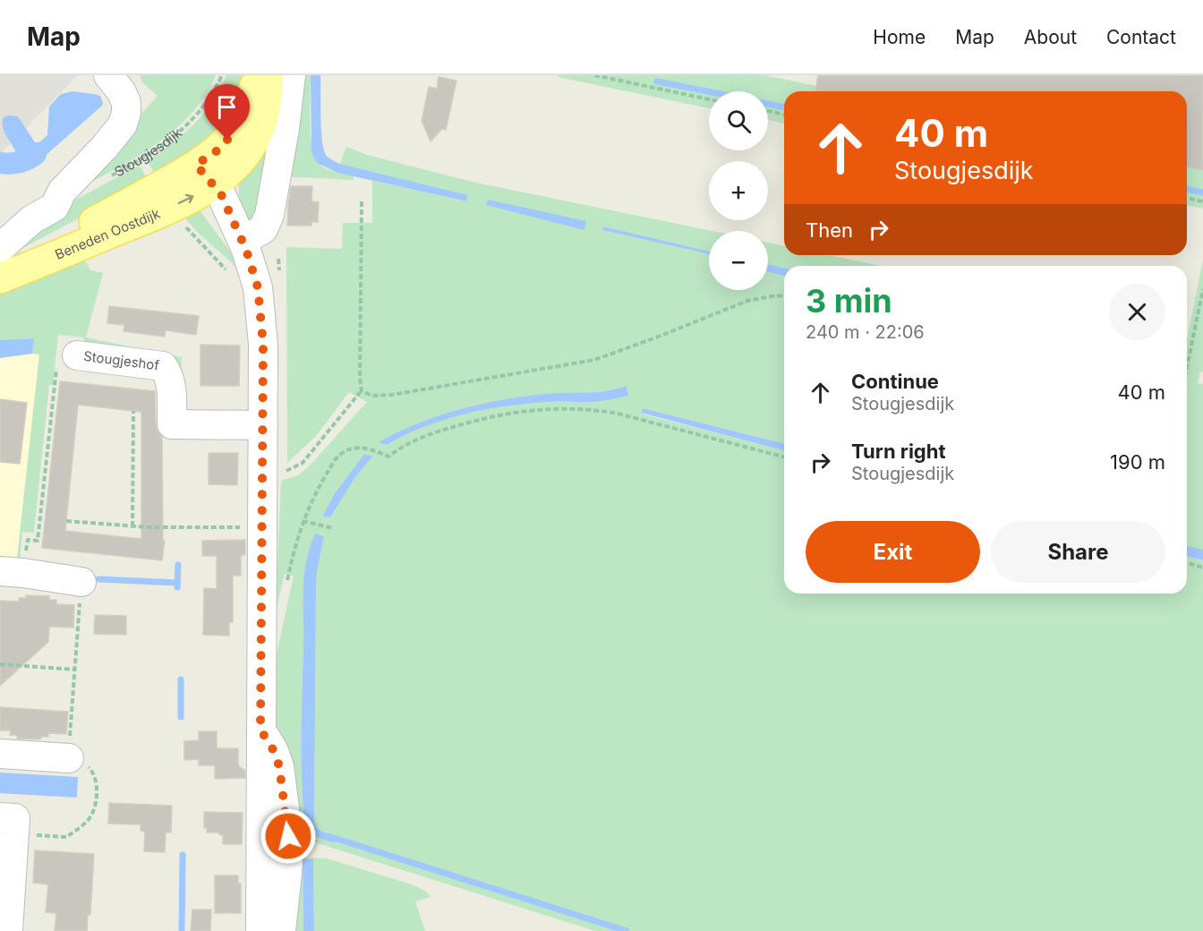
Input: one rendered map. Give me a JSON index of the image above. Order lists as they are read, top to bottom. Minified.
{"streets":{"main road":["Beneden Oostdijk"],"street":["Stougjeshof"],"path":["Stougjesdijk"]},"page":{"header":"Map","nav":["Home","Map","About","Contact"],"map_buttons":["+","−"],"turn":["40 m","Stougjesdijk"],"then":"Then","heading":["3 min","240 m · 22:06"],"list":[{"name":"Continue","note":"Stougjesdijk","value":"40 m"},{"name":"Turn right","note":"Stougjesdijk","value":"190 m"}],"buttons":["Exit","Share"]}}
